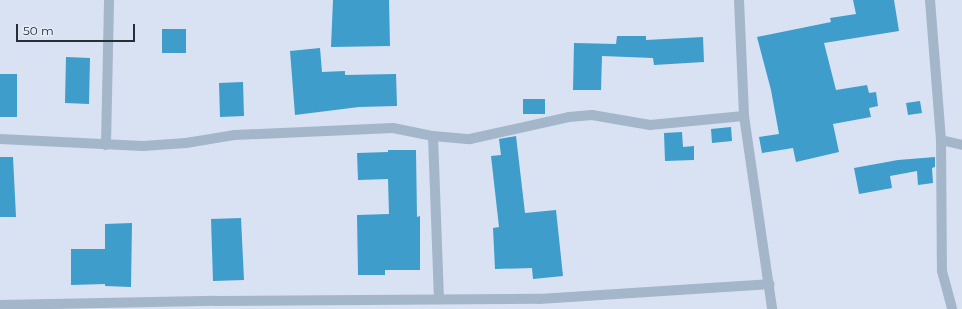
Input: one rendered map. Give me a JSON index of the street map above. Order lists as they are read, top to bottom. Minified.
{"scale_bar":"50 m"}
